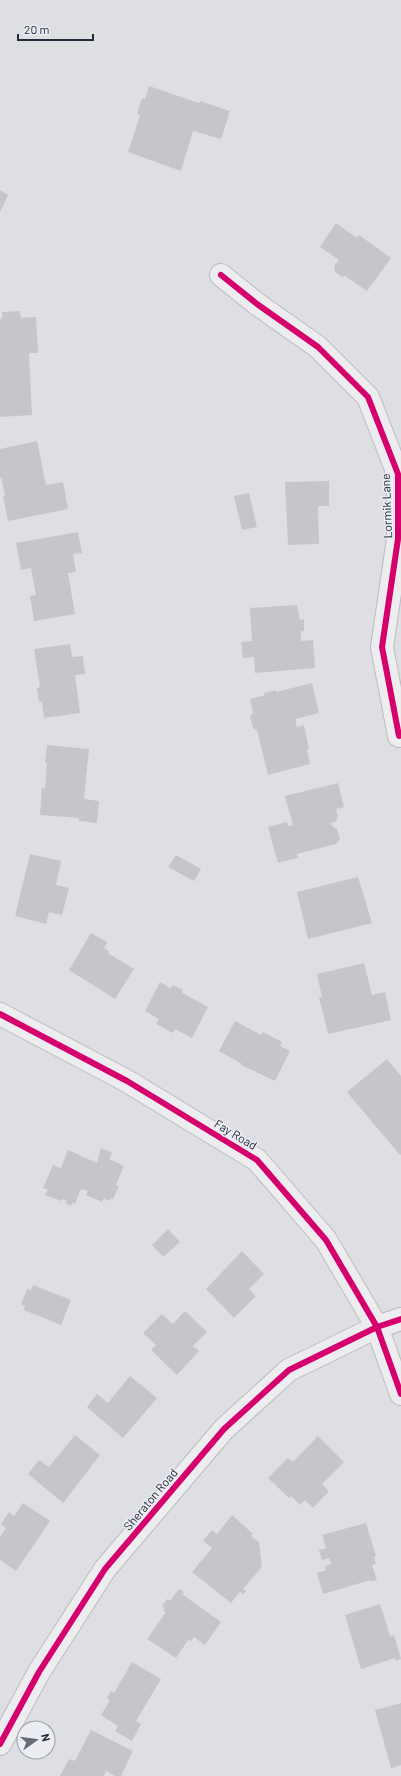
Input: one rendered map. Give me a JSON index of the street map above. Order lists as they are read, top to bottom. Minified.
{"streets":{"street":["Lormik Lane","Fay Road","Sheraton Road"]},"crossings":[["Fay Road","Sheraton Road"]],"scale_bar":"20 m","north":"right"}
